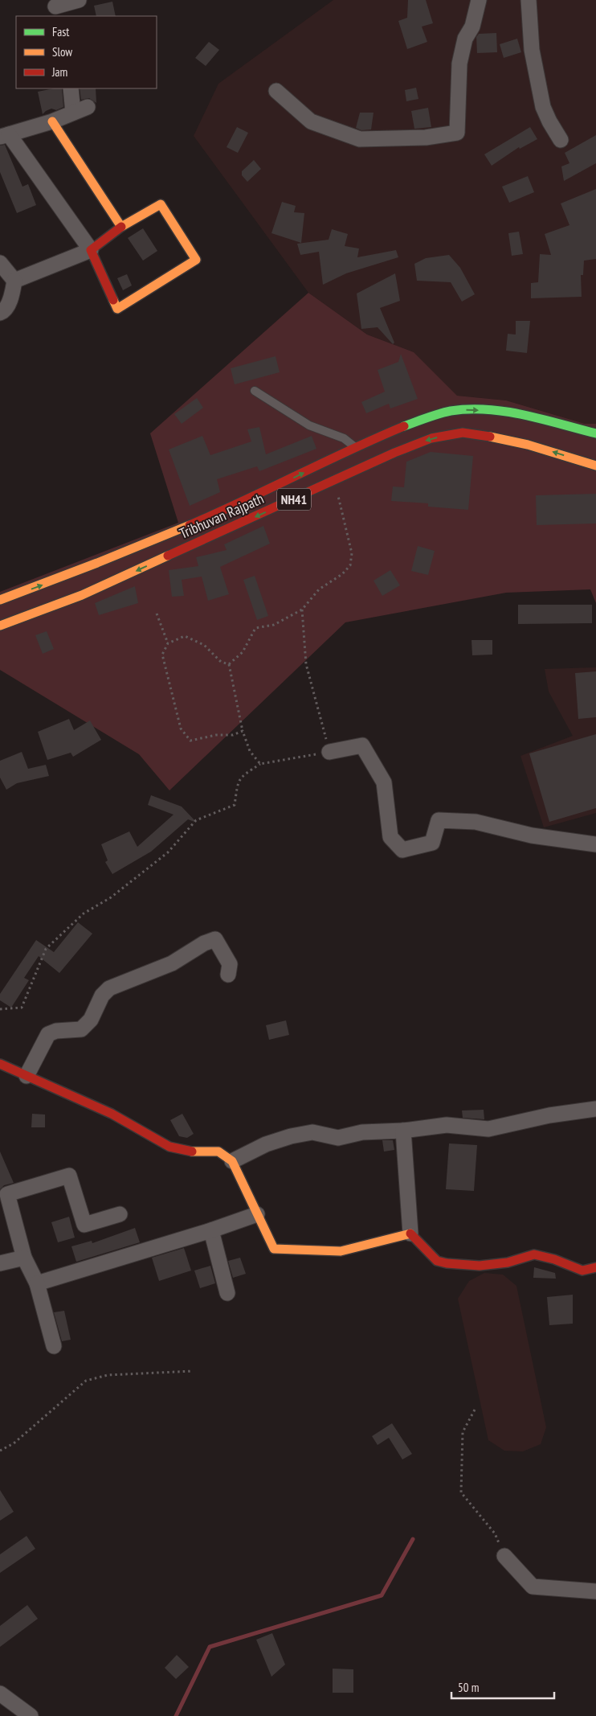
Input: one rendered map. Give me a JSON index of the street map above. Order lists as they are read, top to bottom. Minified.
{"streets":{"main road":["NH41","Tribhuvan Rajpath"]},"legend":["Fast","Slow","Jam"],"scale_bar":"50 m"}
